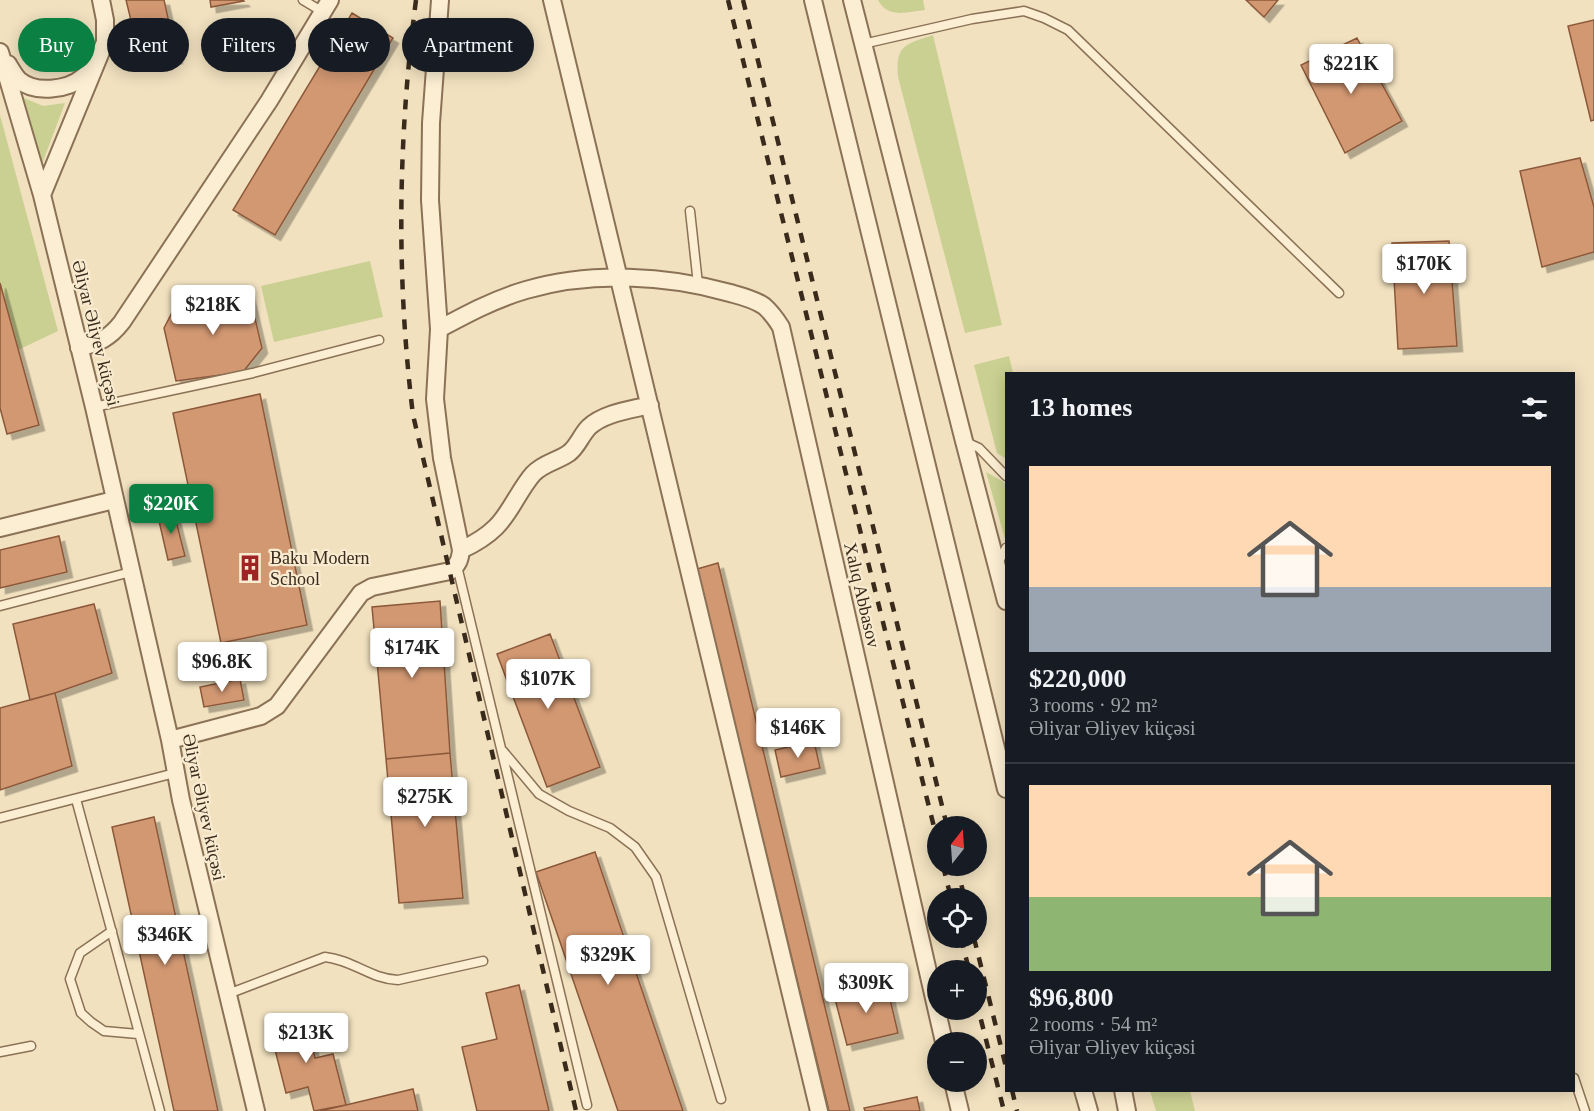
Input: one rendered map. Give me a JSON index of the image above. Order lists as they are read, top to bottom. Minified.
{"streets":{"street":["Əliyar Əliyev küçəsi","Xalıq Abbasov"]},"places":{"building":["Baku Modern School"]},"north":"top","page":{"chip":["Buy","Rent","Filters","New","Apartment"],"price":["$221K","$170K","$218K","$220K","$174K","$96.8K","$107K","$146K","$275K","$346K","$329K","$309K","$213K"],"heading":"13 homes","list":[{"name":"$220,000","note":"3 rooms · 92 m² · Əliyar Əliyev küçəsi"},{"name":"$96,800","note":"2 rooms · 54 m² · Əliyar Əliyev küçəsi"}],"map_buttons":["+","−"]}}
